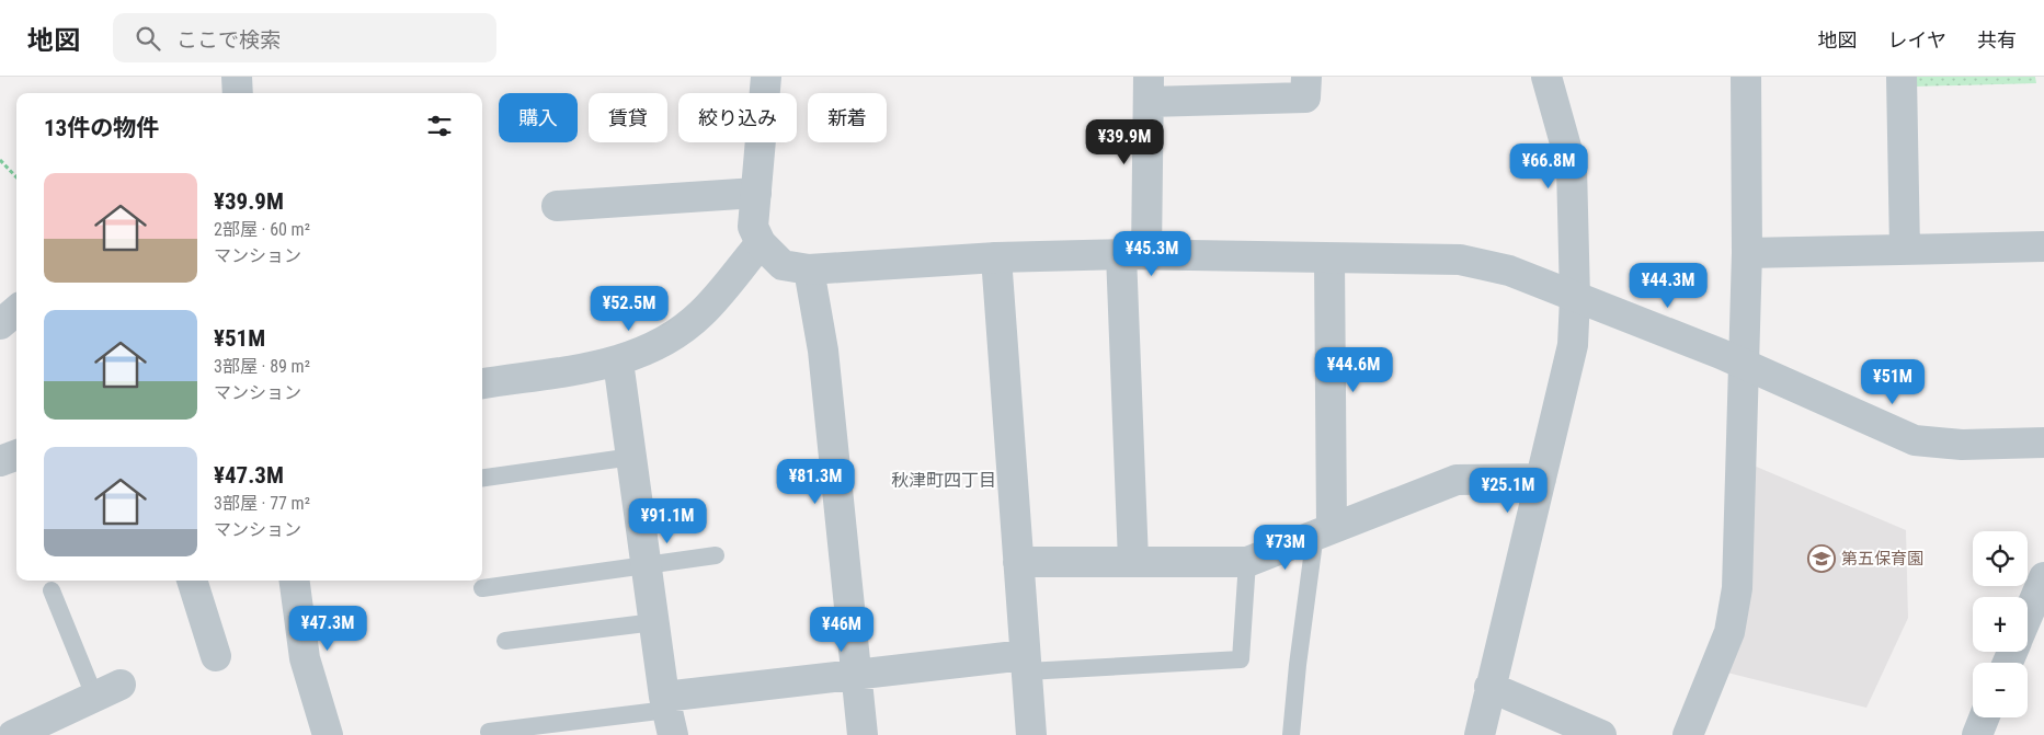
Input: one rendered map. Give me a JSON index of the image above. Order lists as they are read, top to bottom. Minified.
{"districts":["秋津町四丁目"],"places":{"school or university":["第五保育園"]},"page":{"header":"地図","search":"ここで検索","nav":["地図","レイヤ","共有"],"chip":["購入","賃貸","絞り込み","新着"],"heading":"13件の物件","price":["¥39.9M","¥66.8M","¥45.3M","¥44.3M","¥52.5M","¥44.6M","¥51M","¥81.3M","¥25.1M","¥91.1M","¥73M","¥47.3M","¥46M"],"list":[{"name":"¥39.9M","note":"2部屋 · 60 m² · マンション"},{"name":"¥51M","note":"3部屋 · 89 m² · マンション"},{"name":"¥47.3M","note":"3部屋 · 77 m² · マンション"}],"map_buttons":["+","−"]}}
